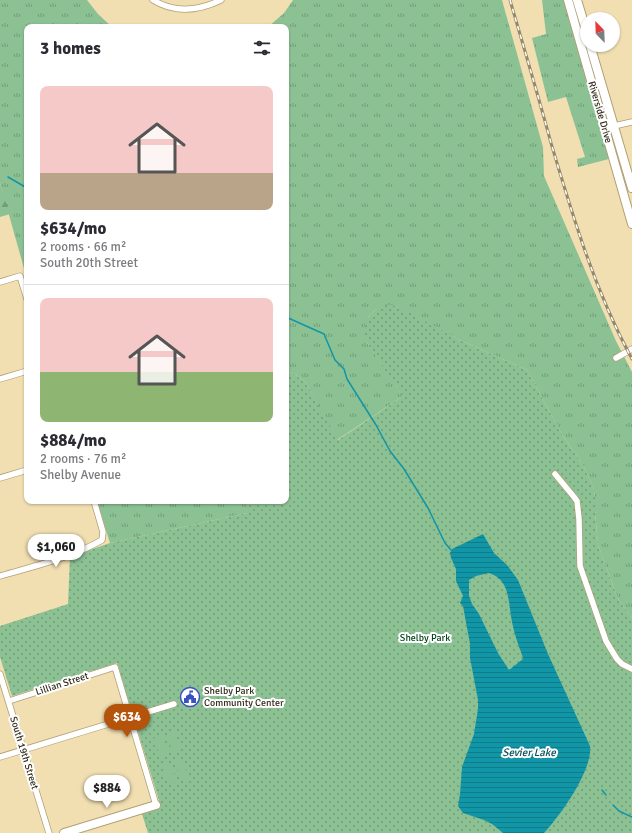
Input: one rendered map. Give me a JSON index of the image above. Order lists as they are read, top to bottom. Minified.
{"streets":{"street":["Riverside Drive","Lillian Street","South 19th Street"]},"crossings":[["Lillian Street","South 19th Street"]],"water":["Sevier Lake"],"parks":["Shelby Park"],"places":{"public building":["Shelby Park Community Center"]},"north":"top left","page":{"heading":"3 homes","list":[{"name":"$634/mo","note":"2 rooms · 66 m² · South 20th Street"},{"name":"$884/mo","note":"2 rooms · 76 m² · Shelby Avenue"}],"price":["$1,060","$634","$884"]}}
